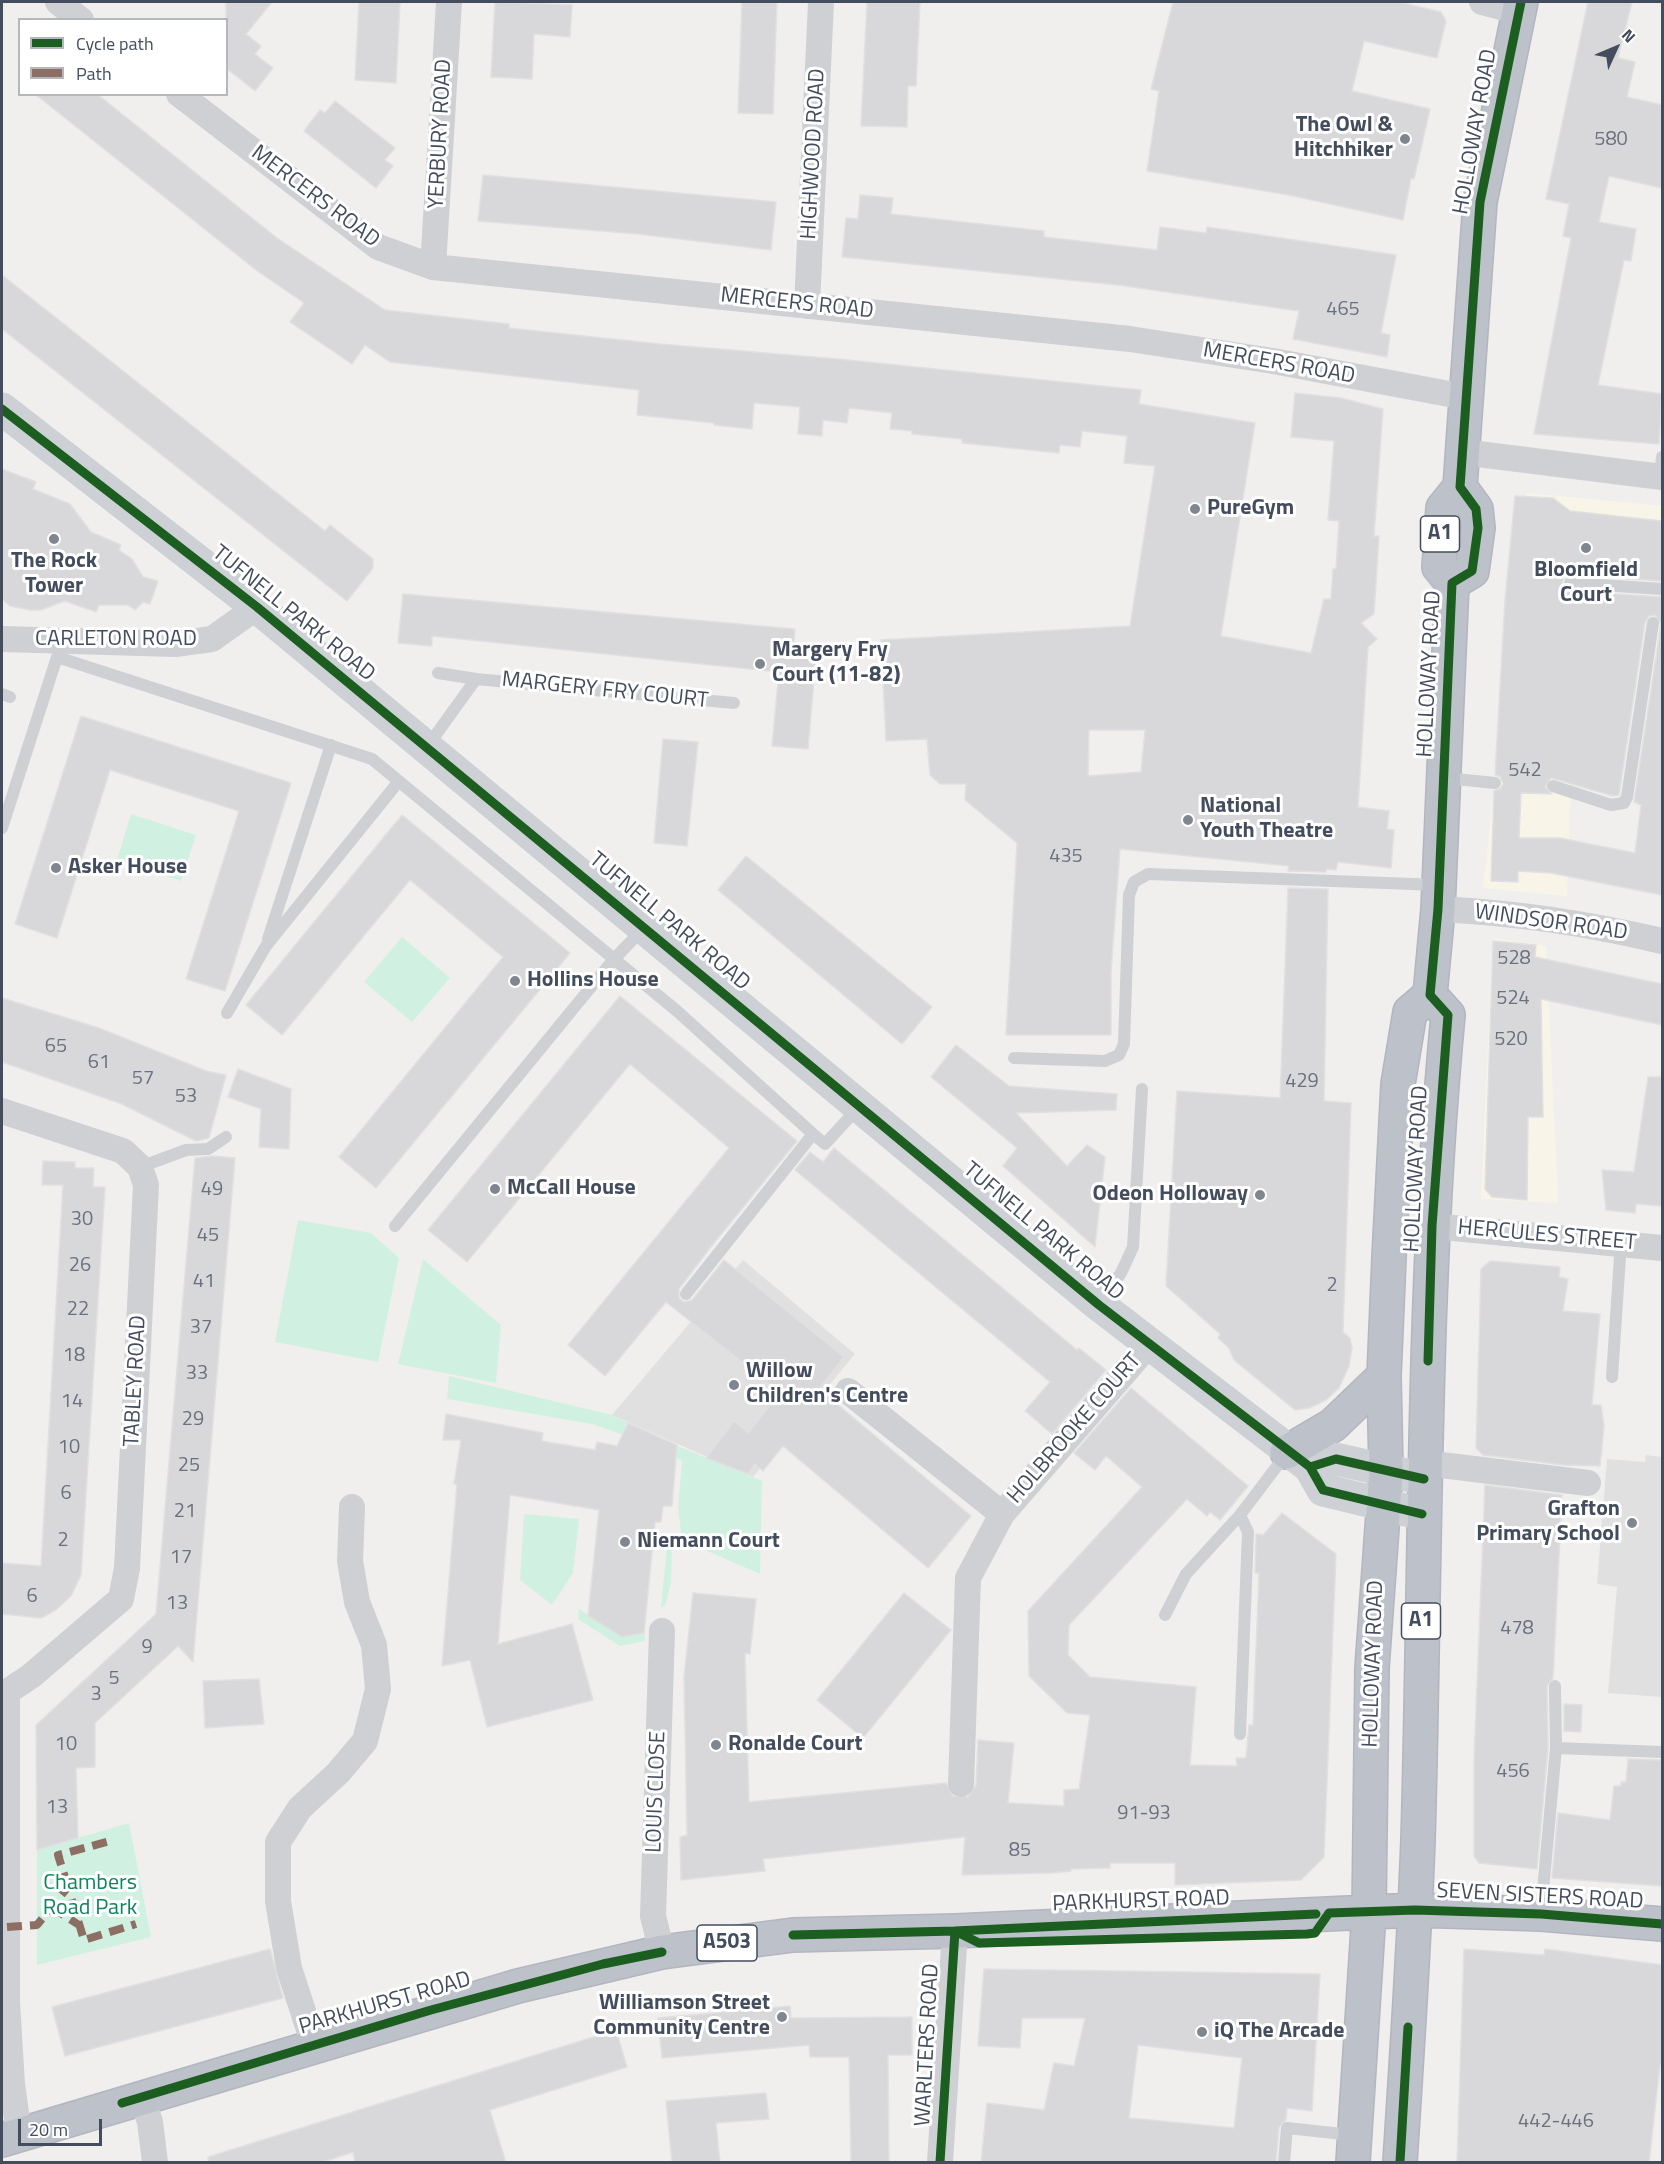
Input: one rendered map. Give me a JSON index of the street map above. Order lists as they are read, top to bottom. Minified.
{"streets":{"highway":["HOLLOWAY ROAD","A1","SEVEN SISTERS ROAD","PARKHURST ROAD","A503"],"street":["YERBURY ROAD","HIGHWOOD ROAD","MERCERS ROAD","TUFNELL PARK ROAD","CARLETON ROAD","WINDSOR ROAD","HERCULES STREET","TABLEY ROAD","HOLBROOKE COURT","LOUIS CLOSE","WARLTERS ROAD"],"lane":["MARGERY FRY COURT"]},"crossings":[["HOLLOWAY ROAD","MERCERS ROAD"],["HOLLOWAY ROAD","TUFNELL PARK ROAD"],["HOLLOWAY ROAD","WINDSOR ROAD"],["HOLLOWAY ROAD","HERCULES STREET"],["HOLLOWAY ROAD","SEVEN SISTERS ROAD"],["HOLLOWAY ROAD","PARKHURST ROAD"],["HOLLOWAY ROAD","A503"],["YERBURY ROAD","MERCERS ROAD"],["HIGHWOOD ROAD","MERCERS ROAD"],["TUFNELL PARK ROAD","CARLETON ROAD"],["TUFNELL PARK ROAD","MARGERY FRY COURT"],["TUFNELL PARK ROAD","HOLBROOKE COURT"],["LOUIS CLOSE","PARKHURST ROAD"],["SEVEN SISTERS ROAD","A503"],["PARKHURST ROAD","A503"],["PARKHURST ROAD","WARLTERS ROAD"]],"parks":["Chambers Road Park"],"places":["The Owl & Hitchhiker","PureGym","The Rock Tower","Bloomfield Court","Margery Fry Court (11-82)","National Youth Theatre","Asker House","Hollins House","McCall House","Odeon Holloway","Willow Children's Centre","Grafton Primary School","Niemann Court","Ronalde Court","Williamson Street Community Centre","iQ The Arcade"],"house_numbers":["580","465","542","435","528","524","520","65","61","57","429","53","49","30","45","26","41","2","22","37","18","33","14","29","10","25","6","21","2","17","6","13","478","9","5","3","10","456","13","91-93","85","442-446"],"legend":["Cycle path","Path"],"scale_bar":"20 m","north":"top right"}
